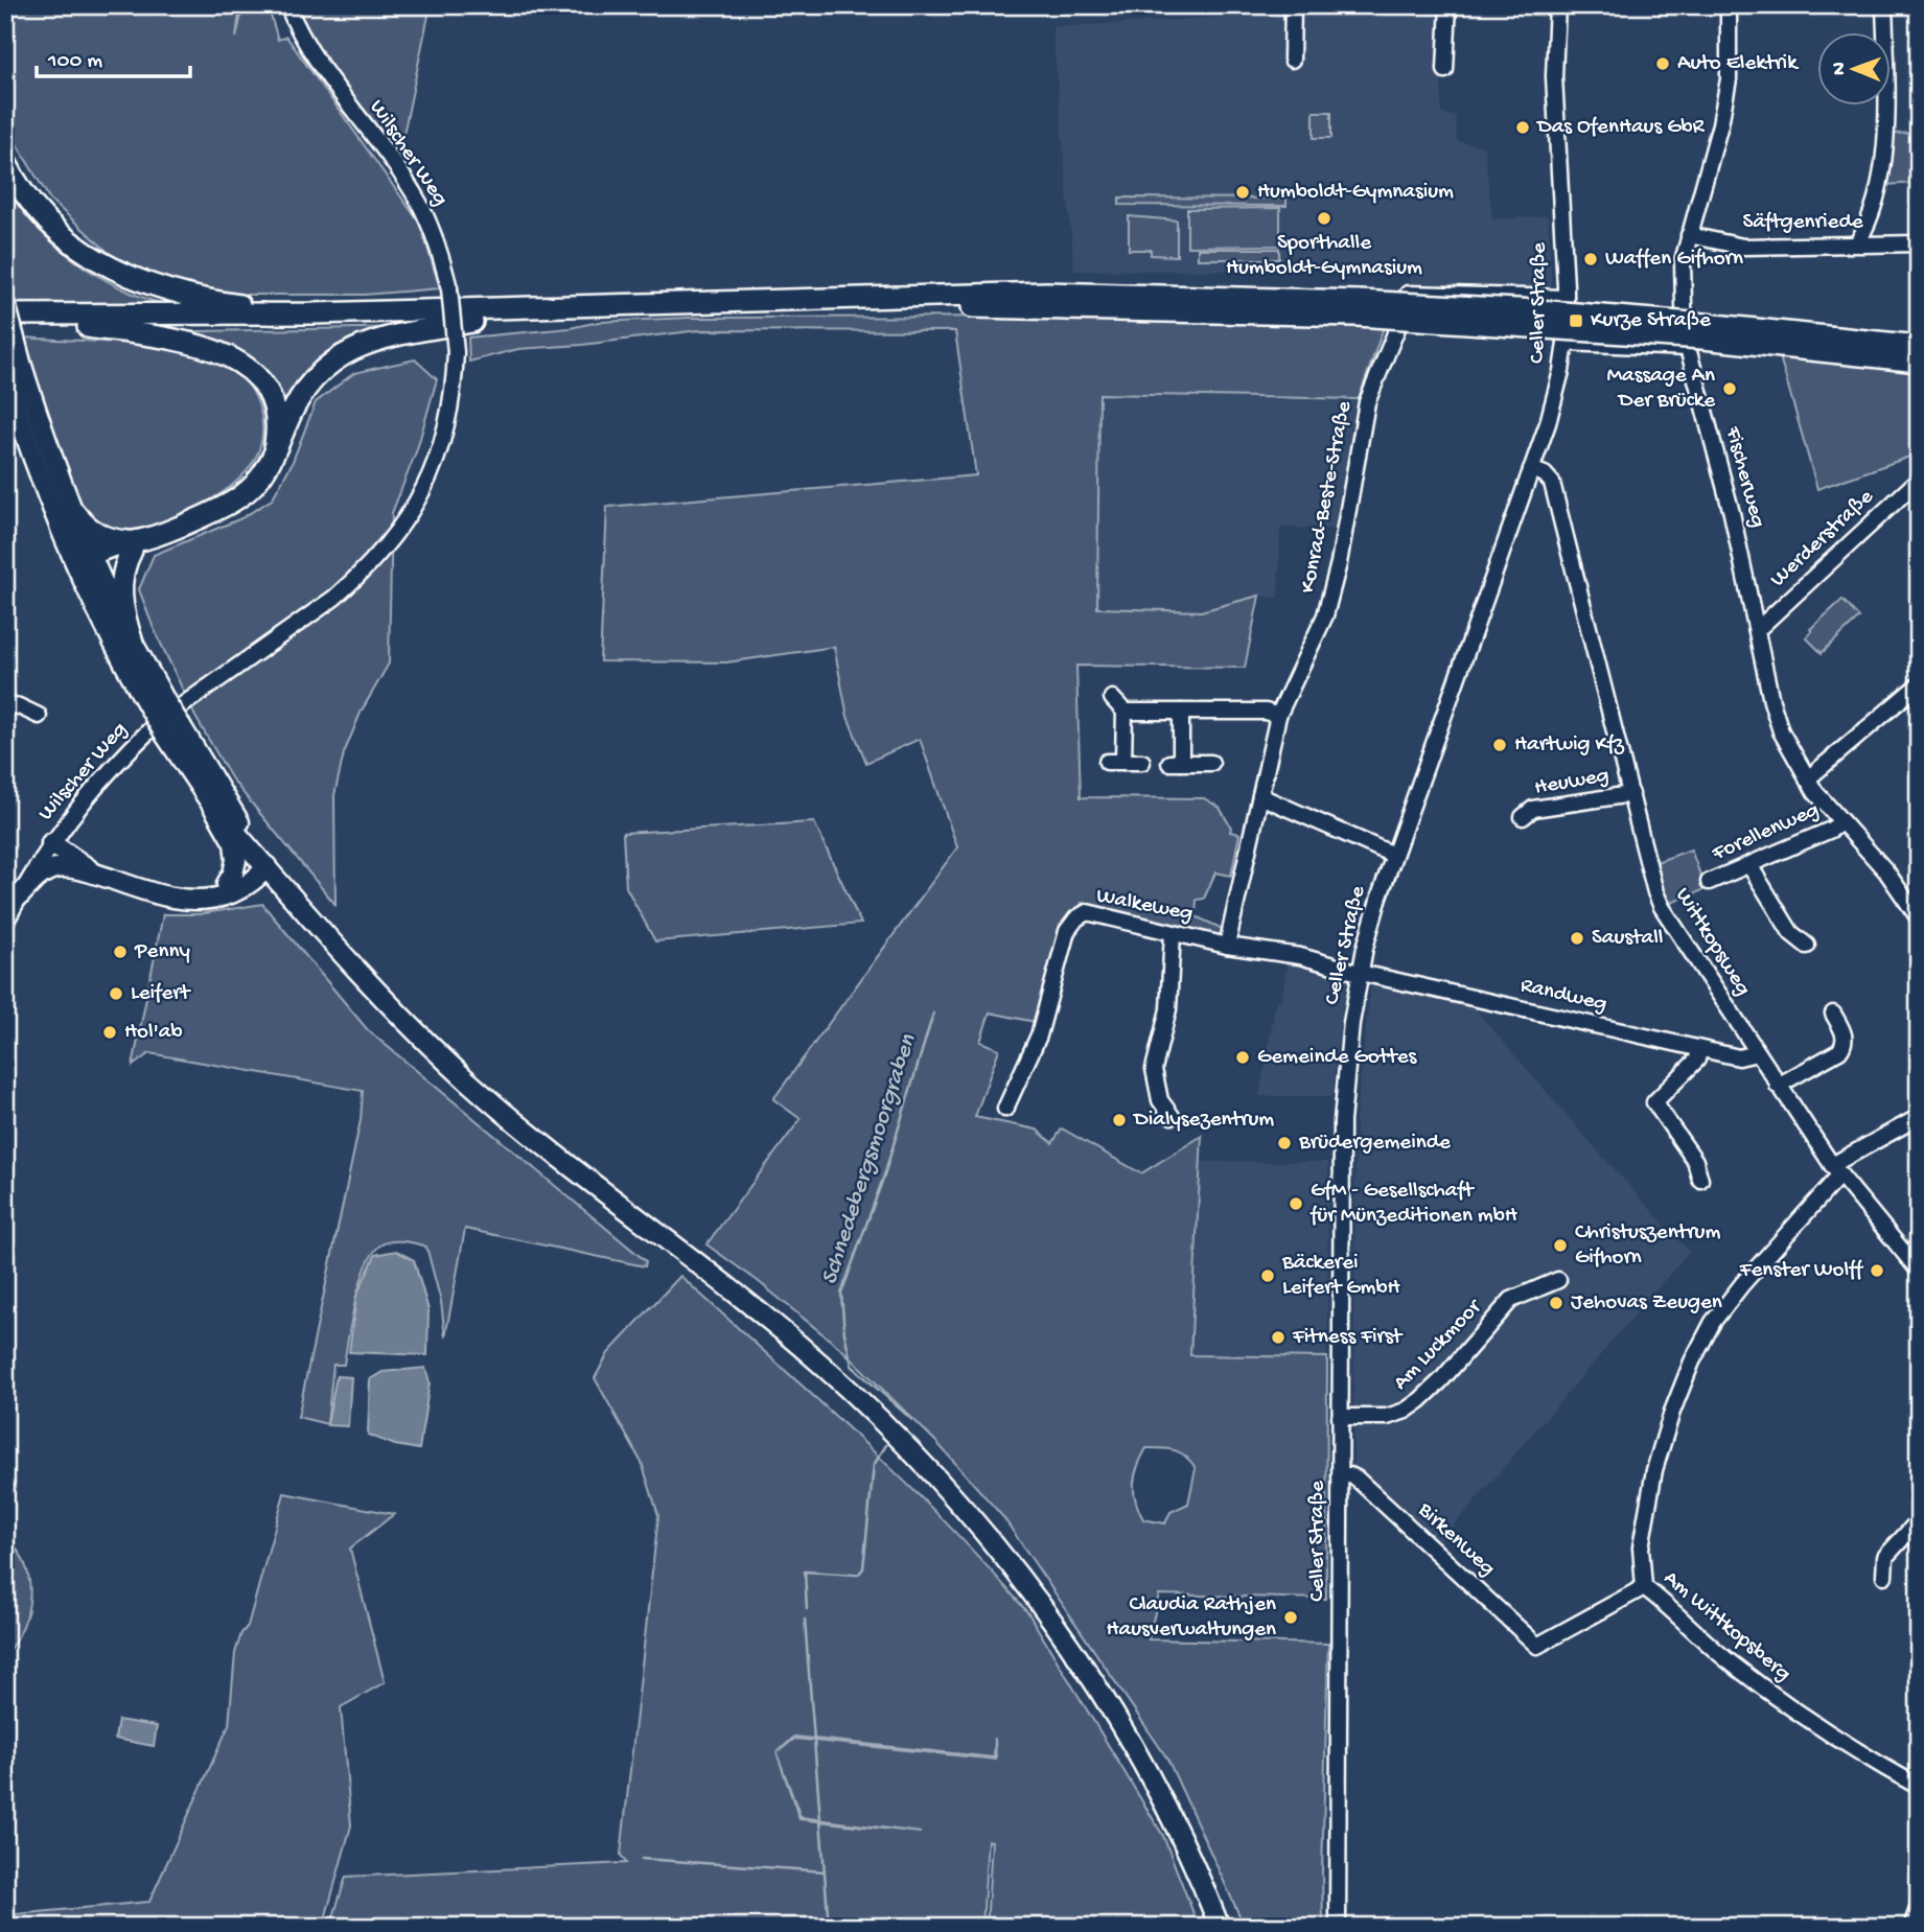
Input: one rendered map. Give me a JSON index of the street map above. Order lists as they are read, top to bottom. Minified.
{"streets":{"street":["Wilscher Weg","Säftgenriede","Celler Straße","Fischerweg","Konrad-Beste-Straße","Werderstraße","Heuweg","Forellenweg","Walkeweg","Wittkopsweg","Randweg","Am Luckmoor","Birkenweg","Am Wittkopsberg"]},"crossings":[["Säftgenriede","Fischerweg"],["Celler Straße","Konrad-Beste-Straße"],["Celler Straße","Walkeweg"],["Celler Straße","Wittkopsweg"],["Celler Straße","Randweg"],["Celler Straße","Am Luckmoor"],["Celler Straße","Birkenweg"],["Fischerweg","Werderstraße"],["Fischerweg","Forellenweg"],["Konrad-Beste-Straße","Walkeweg"],["Heuweg","Wittkopsweg"],["Walkeweg","Randweg"],["Wittkopsweg","Randweg"],["Wittkopsweg","Am Wittkopsberg"],["Birkenweg","Am Wittkopsberg"]],"water":["Schnedebergsmoorgraben"],"places":{"other":["Auto Elektrik","Das OfenHaus GbR","Humboldt-Gymnasium","Sporthalle Humboldt-Gymnasium","Waffen Gifhorn","Massage An Der Brücke","Hartwig Kfz","Saustall","Penny","Leifert","Hol'ab","Gemeinde Gottes","Dialysezentrum","Brüdergemeinde","GfM - Gesellschaft für Münzeditionen mbH","Christuszentrum Gifhorn","Fenster Wolff","Bäckerei Leifert GmbH","Jehovas Zeugen","Fitness First","Claudia Rathjen Hausverwaltungen"],"transit":["Kurze Straße"]},"scale_bar":"100 m","north":"left"}
